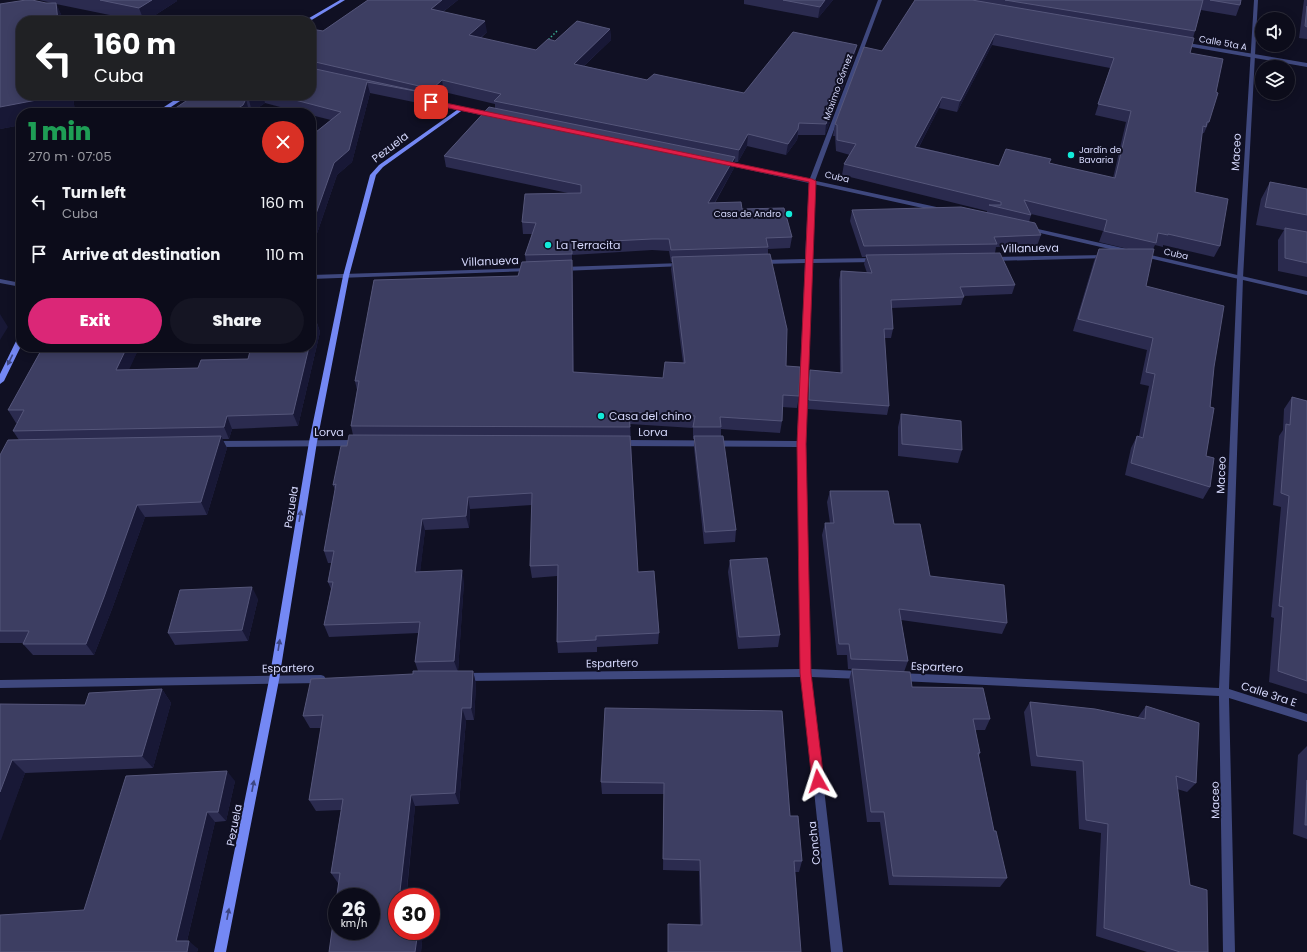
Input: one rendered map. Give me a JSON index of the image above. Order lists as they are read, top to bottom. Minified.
{"streets":{"main road":["Pezuela"],"street":["Calle 5ta A","Máximo Gómez","Maceo","Cuba","Villanueva","Lorva","Espartero","Calle 3ra E","Concha"]},"crossings":[["Calle 5ta A","Maceo"],["Máximo Gómez","Cuba"],["Máximo Gómez","Concha"],["Pezuela","Villanueva"],["Pezuela","Lorva"],["Pezuela","Espartero"],["Maceo","Cuba"],["Maceo","Espartero"],["Maceo","Calle 3ra E"],["Cuba","Concha"],["Lorva","Concha"],["Espartero","Calle 3ra E"],["Espartero","Concha"]],"one_way":["Pezuela"],"places":["Jardín de Bavaria","Casa de Andro","La Terracita","Casa del chino"],"page":{"turn":["160 m","Cuba"],"heading":["1 min","270 m · 07:05"],"list":[{"name":"Turn left","note":"Cuba","value":"160 m"},{"name":"Arrive at destination","value":"110 m"}],"buttons":["Exit","Share"],"speed":"26 km/h","limit":"30"}}
